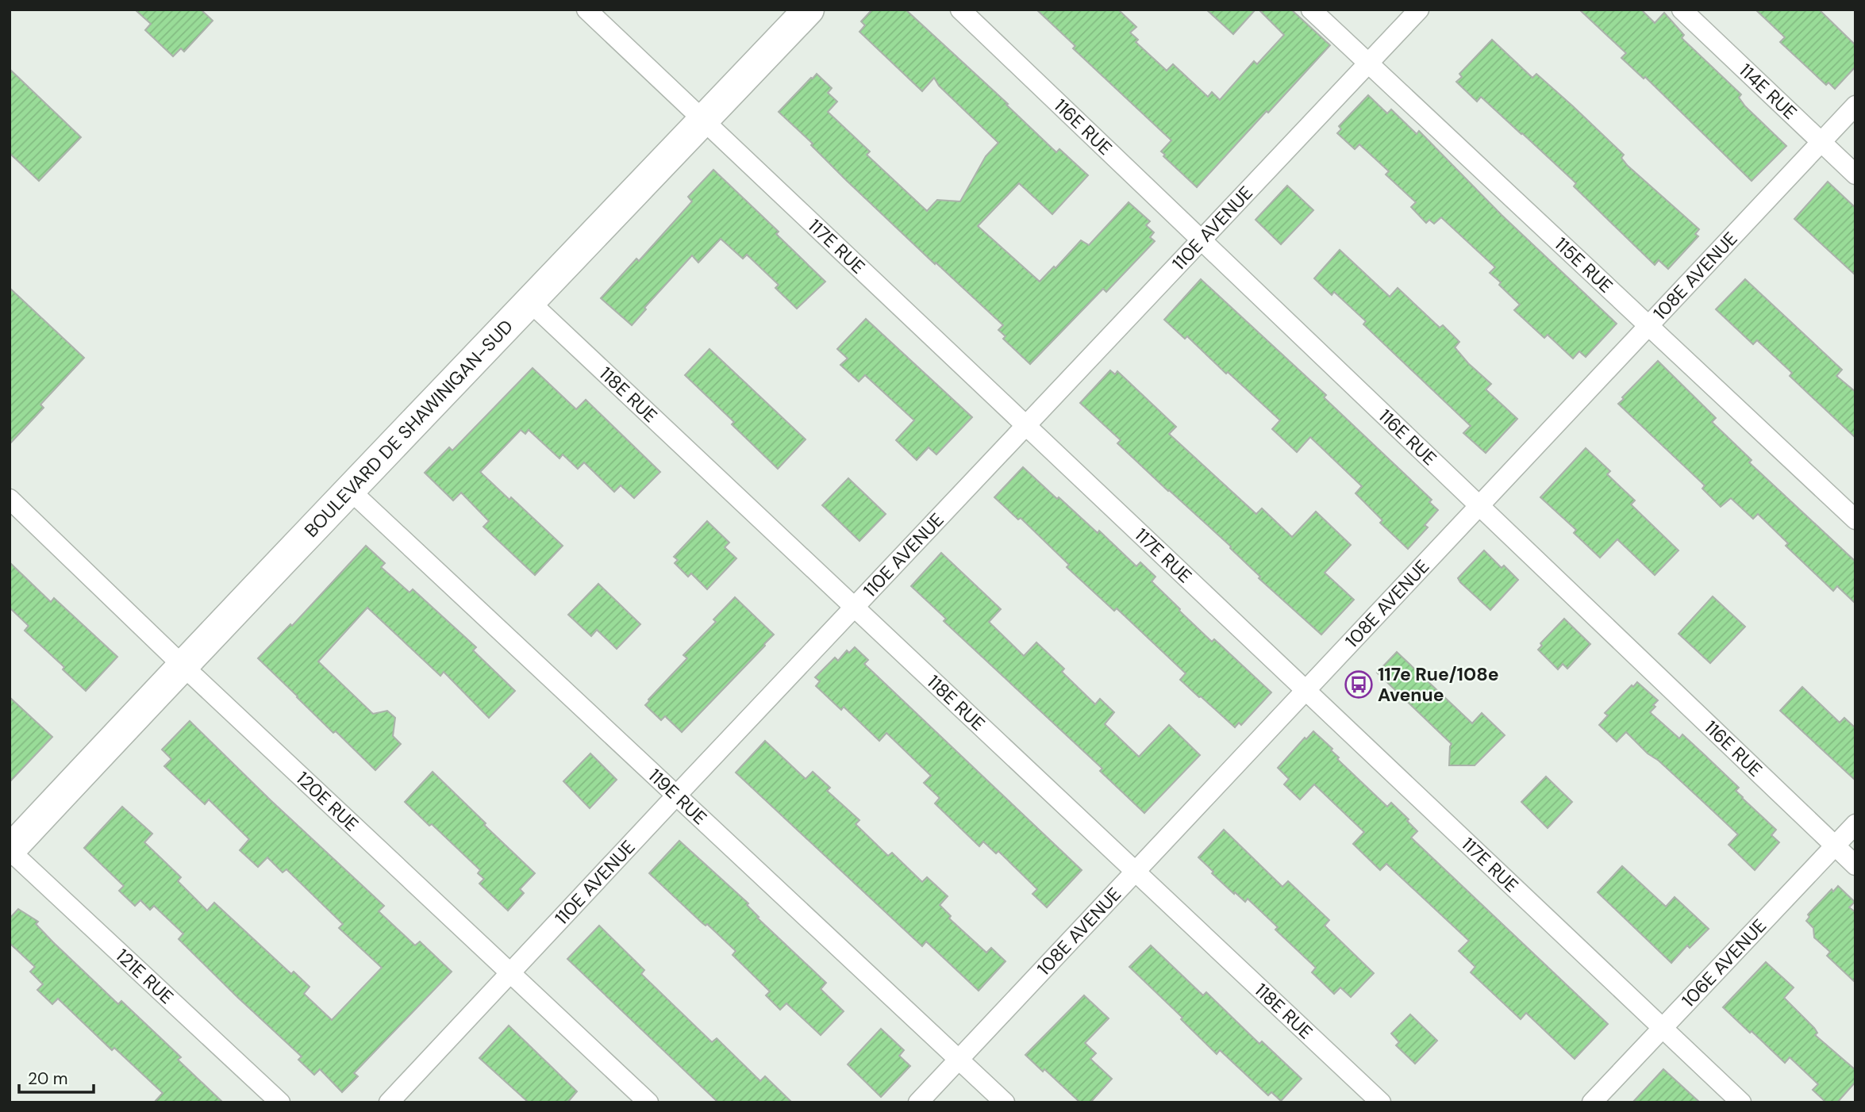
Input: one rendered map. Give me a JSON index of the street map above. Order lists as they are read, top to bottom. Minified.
{"streets":{"main road":["BOULEVARD DE SHAWINIGAN-SUD"],"street":["114E RUE","116E RUE","110E AVENUE","117E RUE","115E RUE","108E AVENUE","118E RUE","119E RUE","120E RUE","106E AVENUE","121E RUE"]},"crossings":[["114E RUE","108E AVENUE"],["116E RUE","110E AVENUE"],["116E RUE","108E AVENUE"],["116E RUE","106E AVENUE"],["110E AVENUE","117E RUE"],["110E AVENUE","115E RUE"],["110E AVENUE","118E RUE"],["110E AVENUE","119E RUE"],["110E AVENUE","120E RUE"],["117E RUE","108E AVENUE"],["117E RUE","BOULEVARD DE SHAWINIGAN-SUD"],["117E RUE","106E AVENUE"],["115E RUE","108E AVENUE"],["108E AVENUE","118E RUE"],["108E AVENUE","119E RUE"],["118E RUE","BOULEVARD DE SHAWINIGAN-SUD"],["BOULEVARD DE SHAWINIGAN-SUD","119E RUE"],["BOULEVARD DE SHAWINIGAN-SUD","120E RUE"],["BOULEVARD DE SHAWINIGAN-SUD","121E RUE"]],"places":{"bus stop":["117e Rue/108e Avenue"]},"scale_bar":"20 m"}
